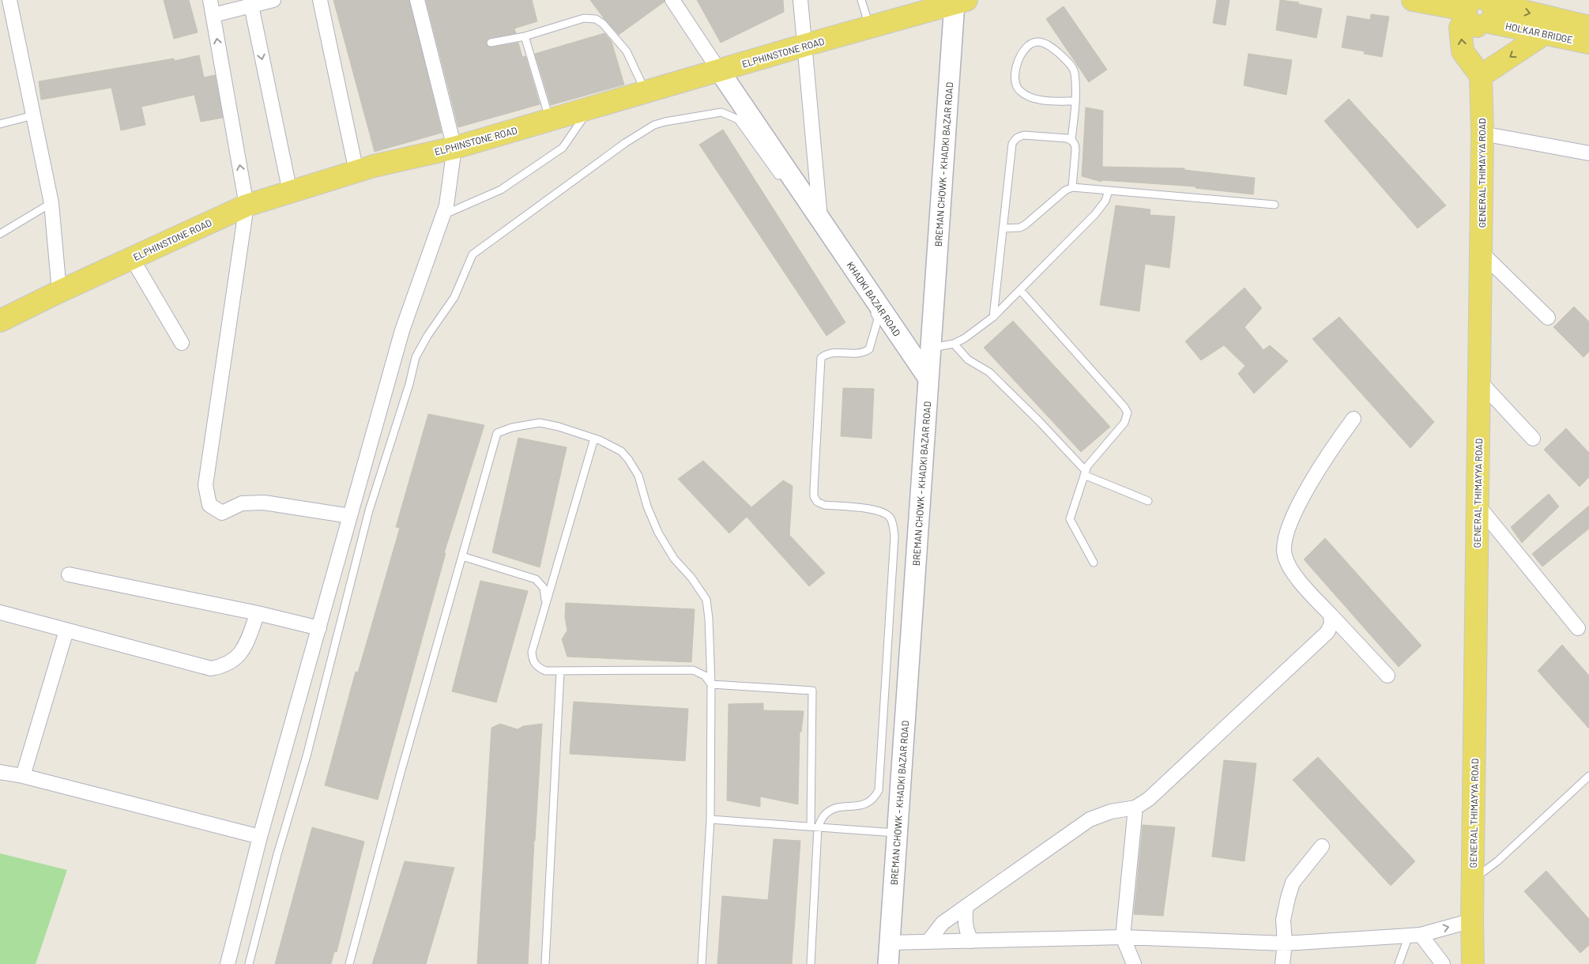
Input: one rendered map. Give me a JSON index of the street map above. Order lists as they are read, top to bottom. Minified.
{"streets":{"main road":["HOLKAR BRIDGE","ELPHINSTONE ROAD","BREMAN CHOWK - KHADKI BAZAR ROAD","GENERAL THIMAYYA ROAD","KHADKI BAZAR ROAD"]},"crossings":[["ELPHINSTONE ROAD","BREMAN CHOWK - KHADKI BAZAR ROAD"],["ELPHINSTONE ROAD","KHADKI BAZAR ROAD"],["BREMAN CHOWK - KHADKI BAZAR ROAD","KHADKI BAZAR ROAD"]]}
